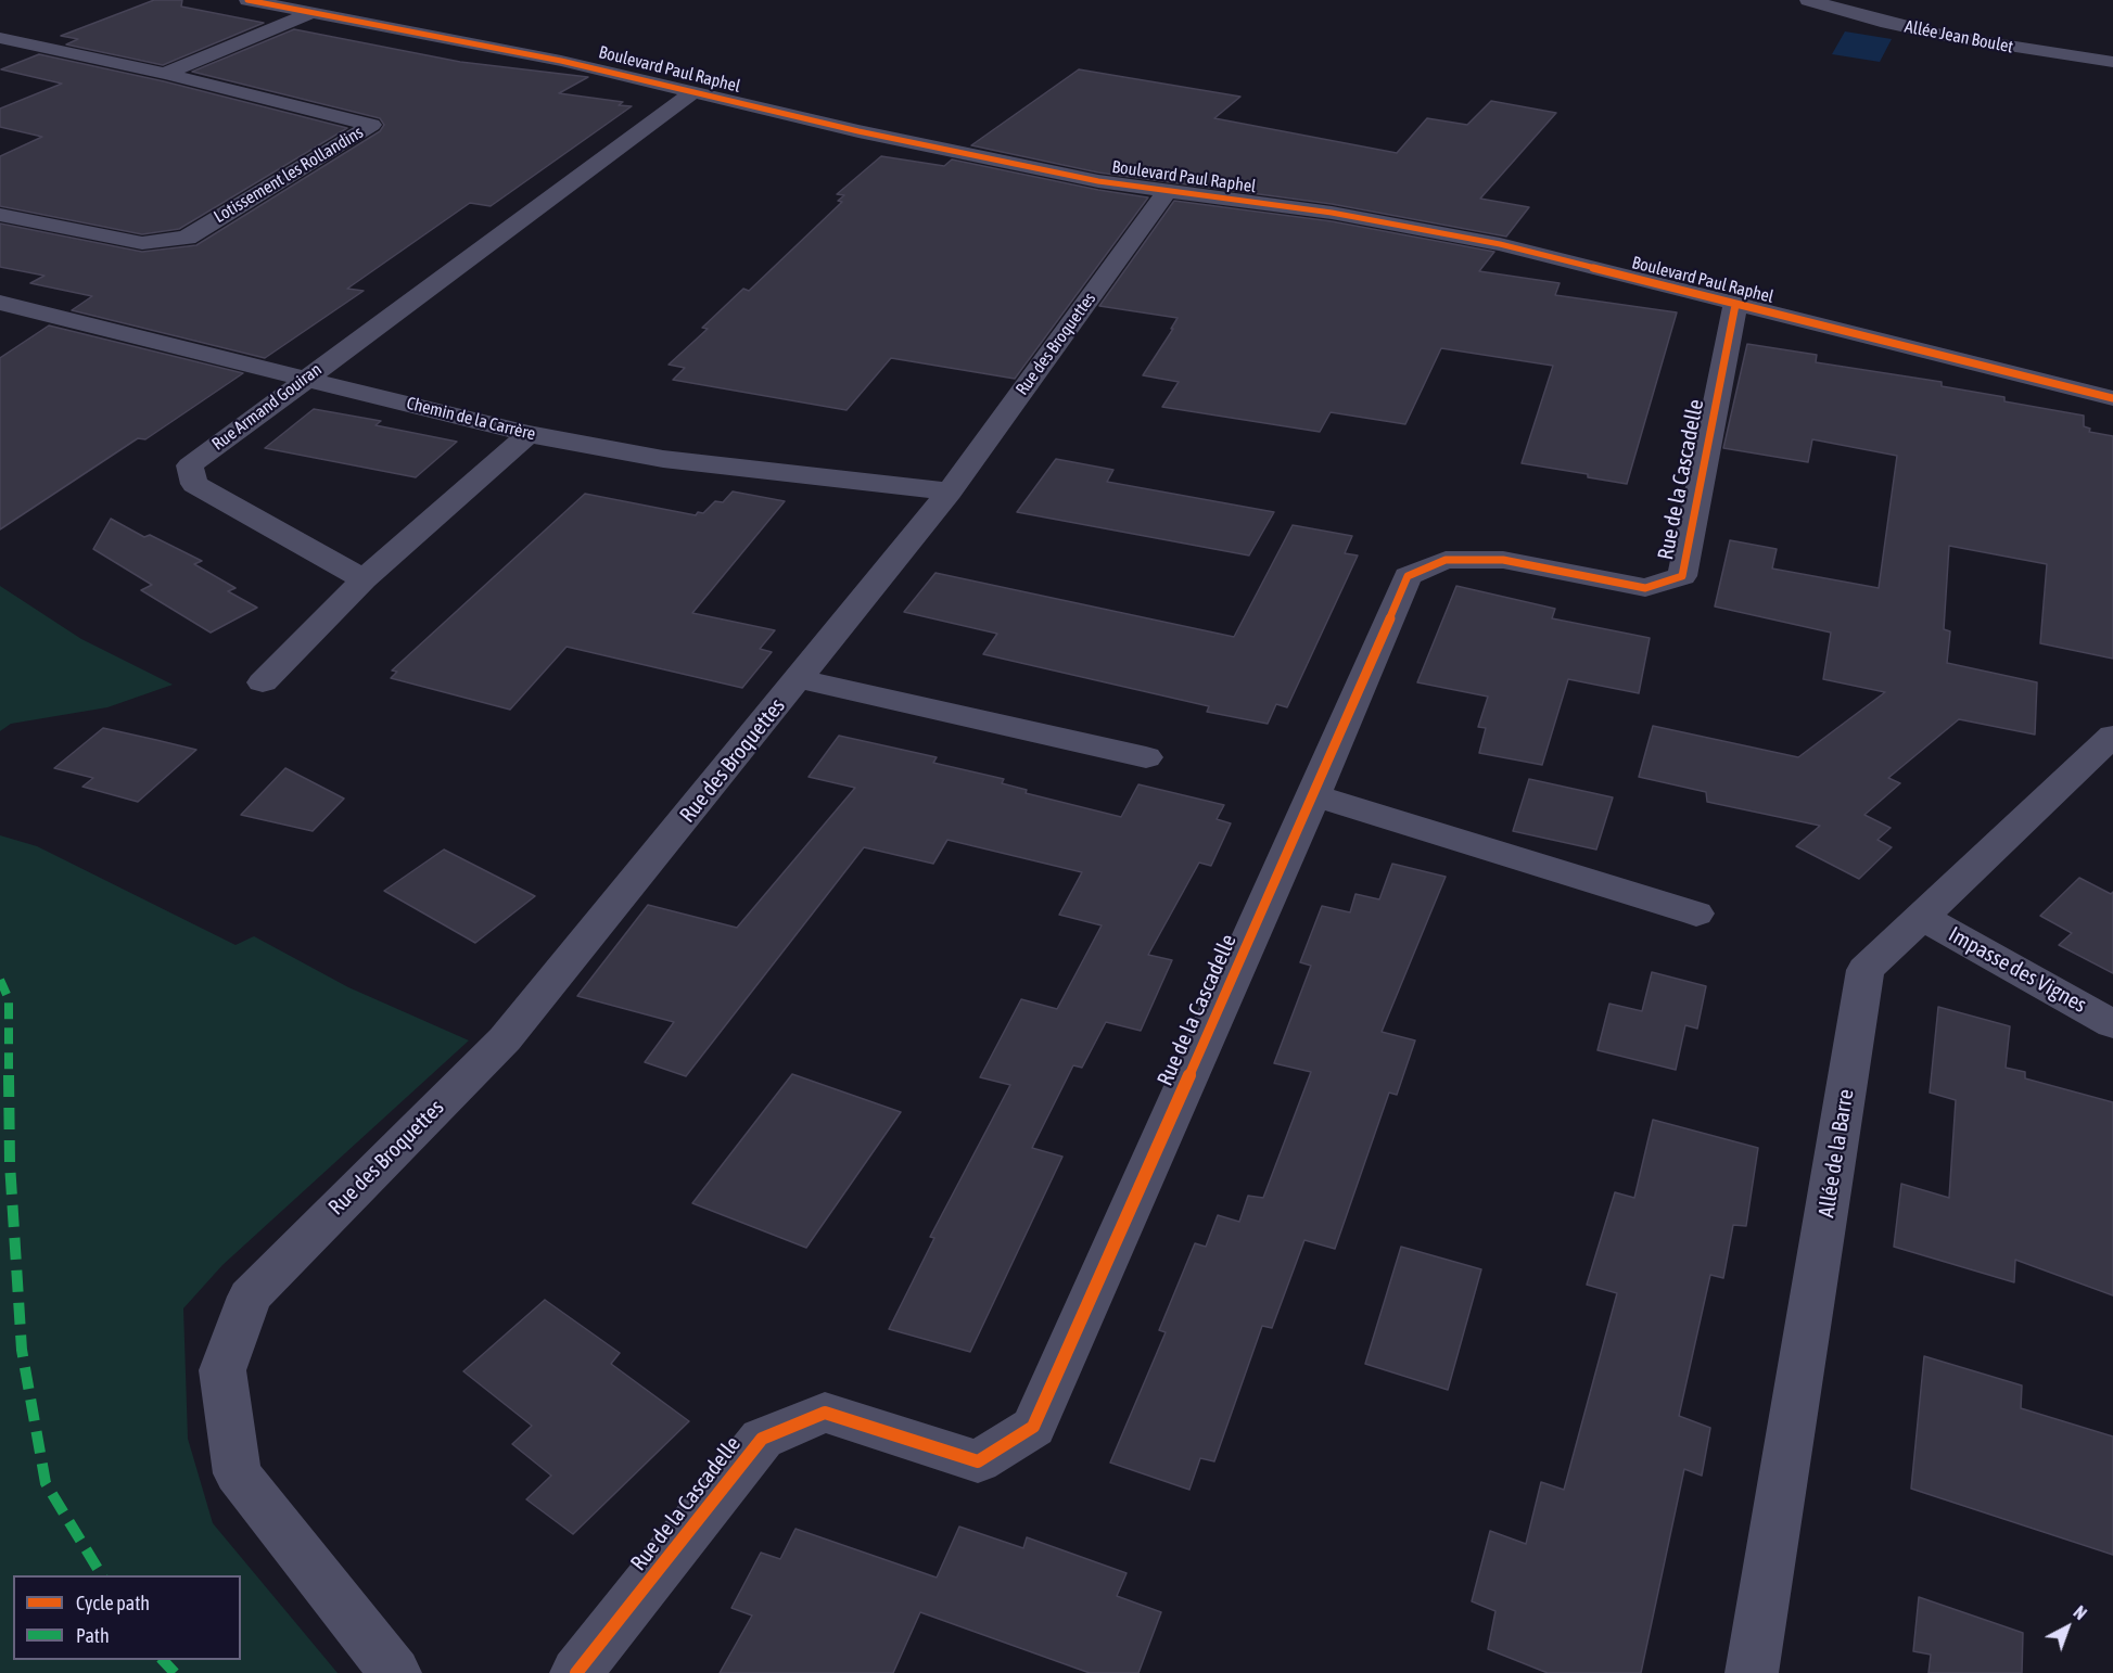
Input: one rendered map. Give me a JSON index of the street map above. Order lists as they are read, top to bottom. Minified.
{"streets":{"street":["Allée Jean Boulet","Boulevard Paul Raphel","Lotissement les Rollandins","Rue des Broquettes","Rue Armand Gouiran","Chemin de la Carrère","Rue de la Cascadelle","Impasse des Vignes","Allée de la Barre"]},"crossings":[["Boulevard Paul Raphel","Rue des Broquettes"],["Boulevard Paul Raphel","Rue Armand Gouiran"],["Boulevard Paul Raphel","Rue de la Cascadelle"],["Rue des Broquettes","Chemin de la Carrère"],["Rue Armand Gouiran","Chemin de la Carrère"],["Impasse des Vignes","Allée de la Barre"]],"legend":["Cycle path","Path"],"north":"top right"}
